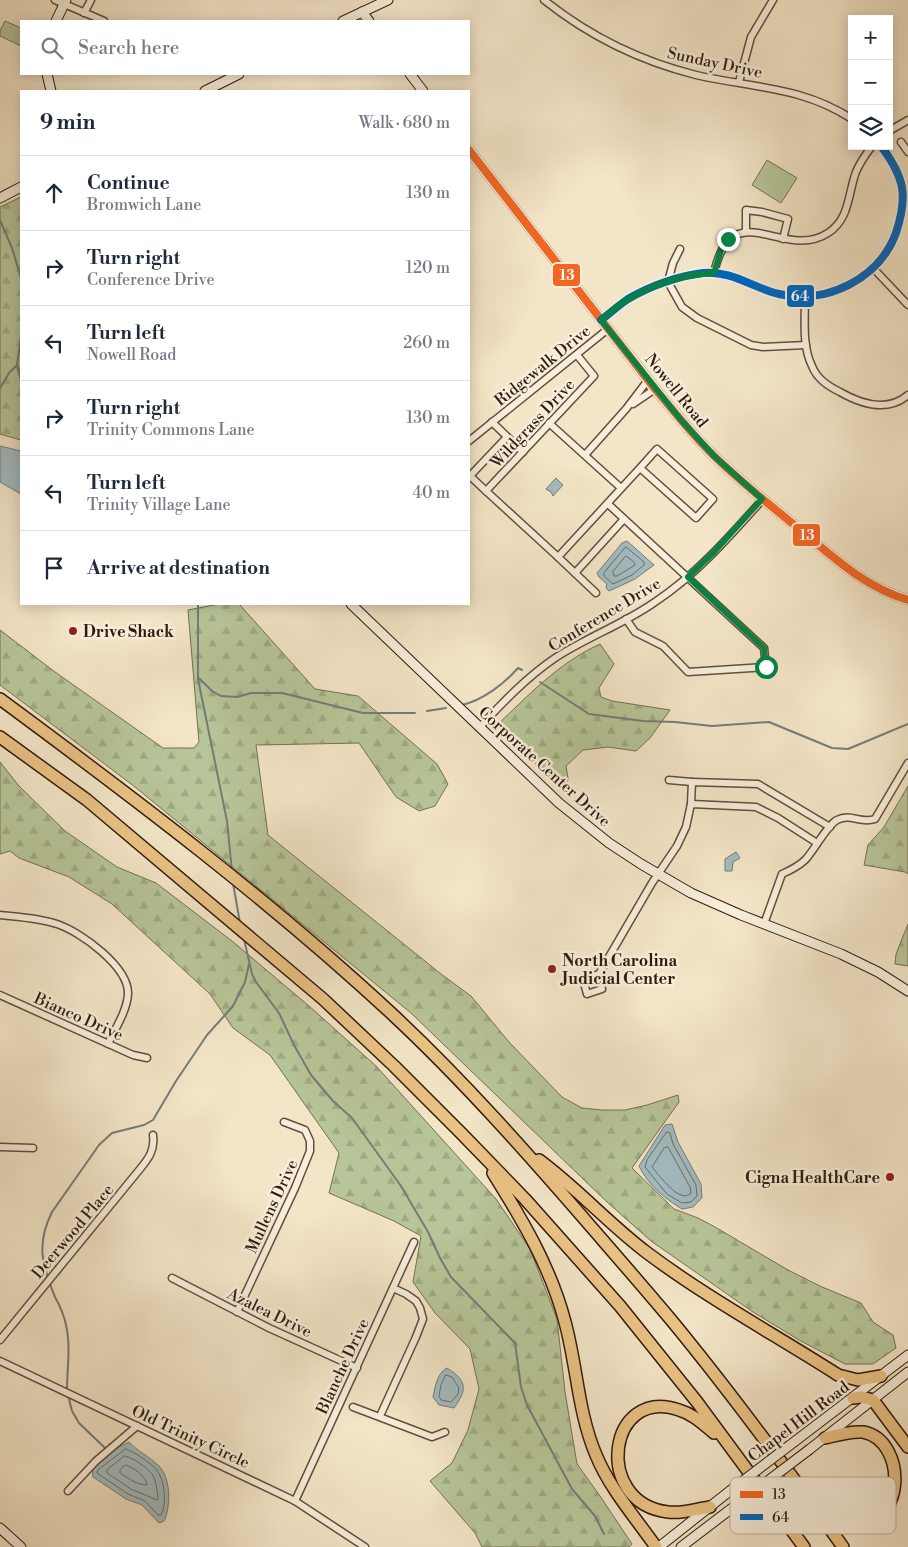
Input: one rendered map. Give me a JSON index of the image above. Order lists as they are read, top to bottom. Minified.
{"streets":{"street":["Sunday Drive","Ridgewalk Drive","Nowell Road","Wildgrass Drive","Conference Drive","Corporate Center Drive","Bianco Drive","Mullens Drive","Deerwood Place","Azalea Drive","Blanche Drive","Chapel Hill Road","Old Trinity Circle"]},"crossings":[["Ridgewalk Drive","Nowell Road"],["Ridgewalk Drive","Wildgrass Drive"],["Nowell Road","Conference Drive"],["Conference Drive","Corporate Center Drive"],["Mullens Drive","Azalea Drive"],["Azalea Drive","Blanche Drive"],["Blanche Drive","Old Trinity Circle"]],"places":["Drive Shack","North Carolina Judicial Center","Cigna HealthCare"],"lines":["transit line 64","transit line 13"],"legend":["13","64"],"page":{"map_buttons":["+","−"],"search":"Search here","heading":["9 min","Walk · 680 m"],"list":[["Continue","Bromwich Lane","130 m"],["Turn right","Conference Drive","120 m"],["Turn left","Nowell Road","260 m"],["Turn right","Trinity Commons Lane","130 m"],["Turn left","Trinity Village Lane","40 m"],"Arrive at destination"]}}
